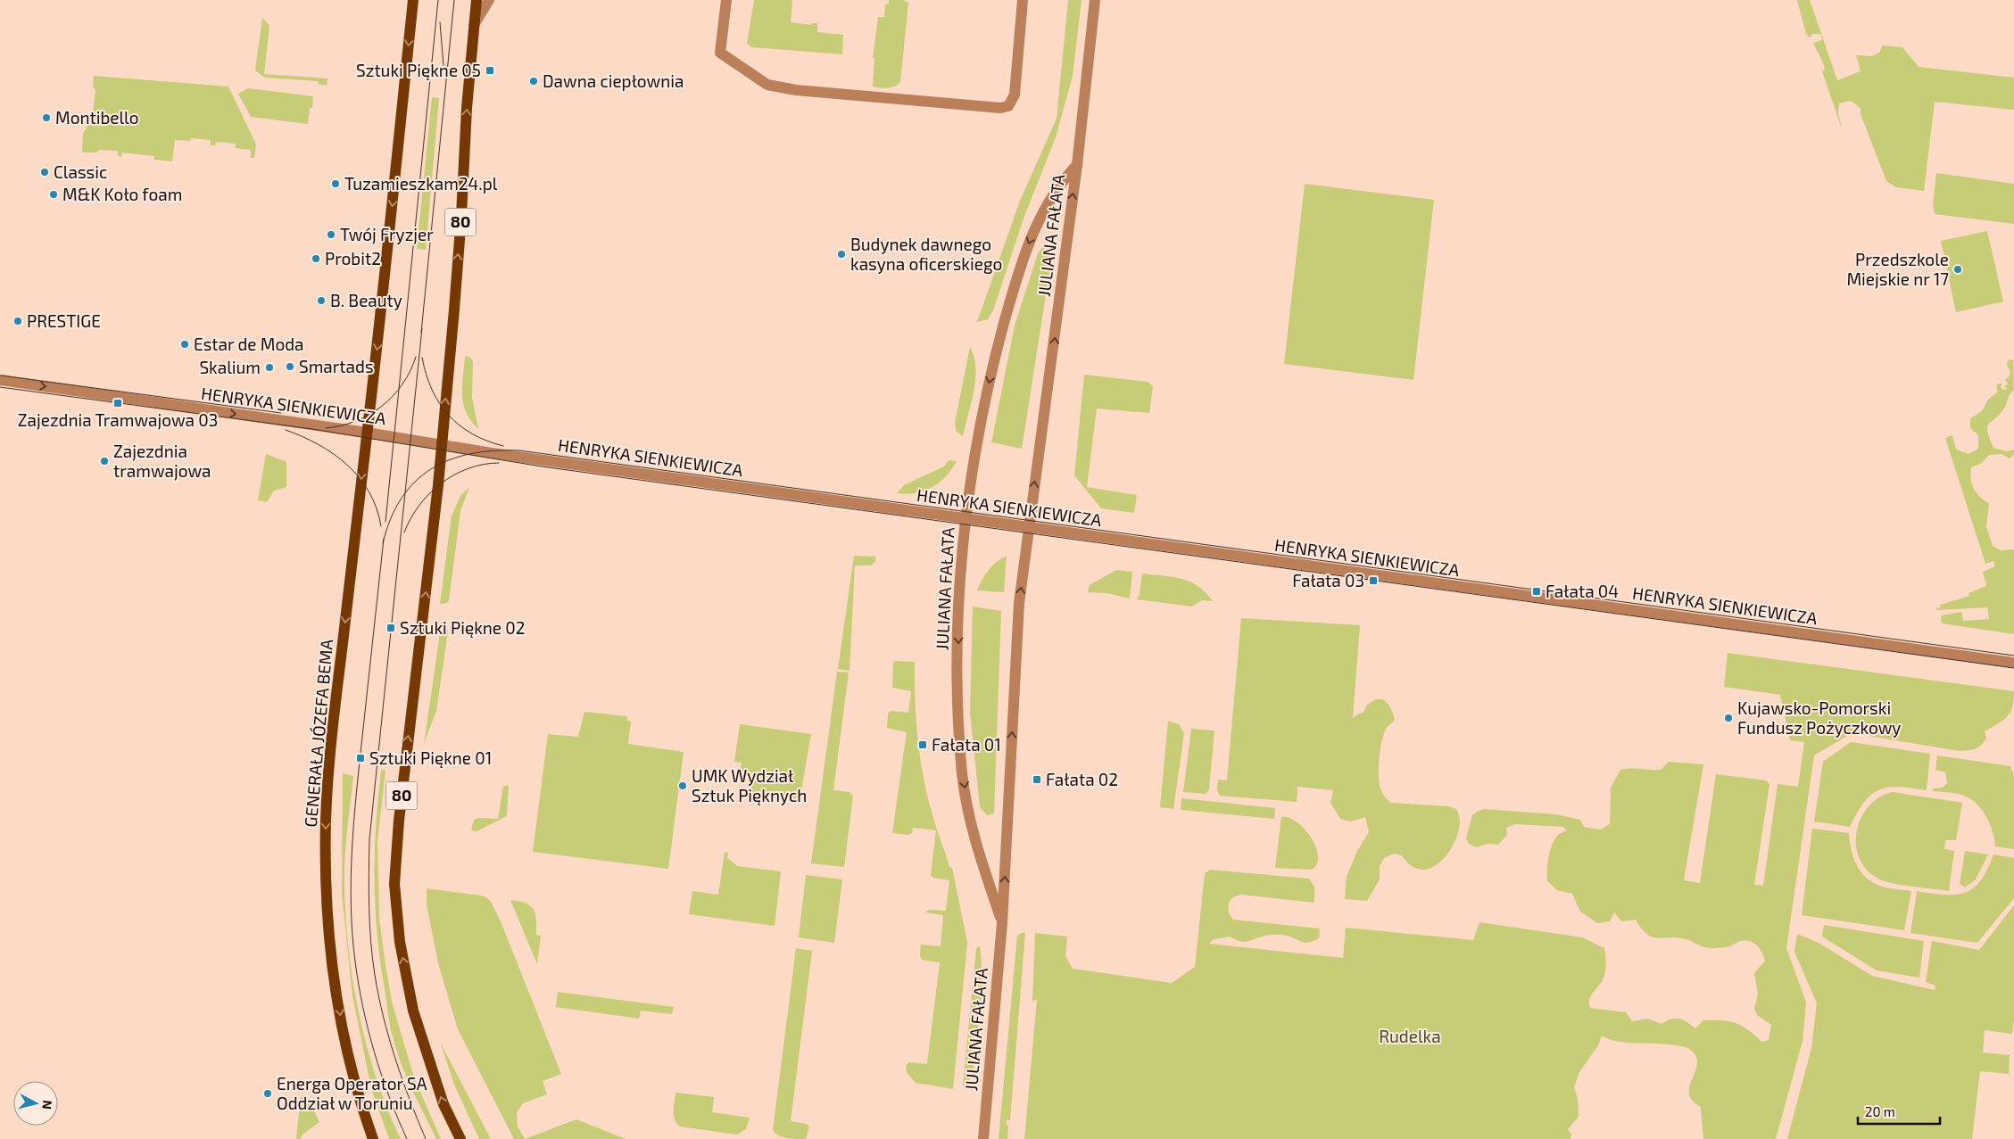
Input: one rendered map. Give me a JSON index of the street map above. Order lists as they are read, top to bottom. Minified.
{"streets":{"main road":["80","GENERAŁA JÓZEFA BEMA"],"street":["JULIANA FAŁATA","HENRYKA SIENKIEWICZA"]},"crossings":[["80","HENRYKA SIENKIEWICZA"],["JULIANA FAŁATA","HENRYKA SIENKIEWICZA"],["HENRYKA SIENKIEWICZA","GENERAŁA JÓZEFA BEMA"]],"parks":["Rudelka"],"places":{"transit":["Sztuki Piękne 05","Zajezdnia Tramwajowa 03","Fałata 03","Fałata 04","Sztuki Piękne 02","Fałata 01","Sztuki Piękne 01","Fałata 02"],"other":["Dawna ciepłownia","Montibello","Classic","Tuzamieszkam24.pl","M&K Koło foam","Twój Fryzjer","Budynek dawnego kasyna oficerskiego","Probit2","Przedszkole Miejskie nr 17","B. Beauty","PRESTIGE","Estar de Moda","Smartads","Skalium","Zajezdnia tramwajowa","Kujawsko-Pomorski Fundusz Pożyczkowy","UMK Wydział Sztuk Pięknych","Energa Operator SA Oddział w Toruniu"]},"scale_bar":"20 m","north":"right"}
